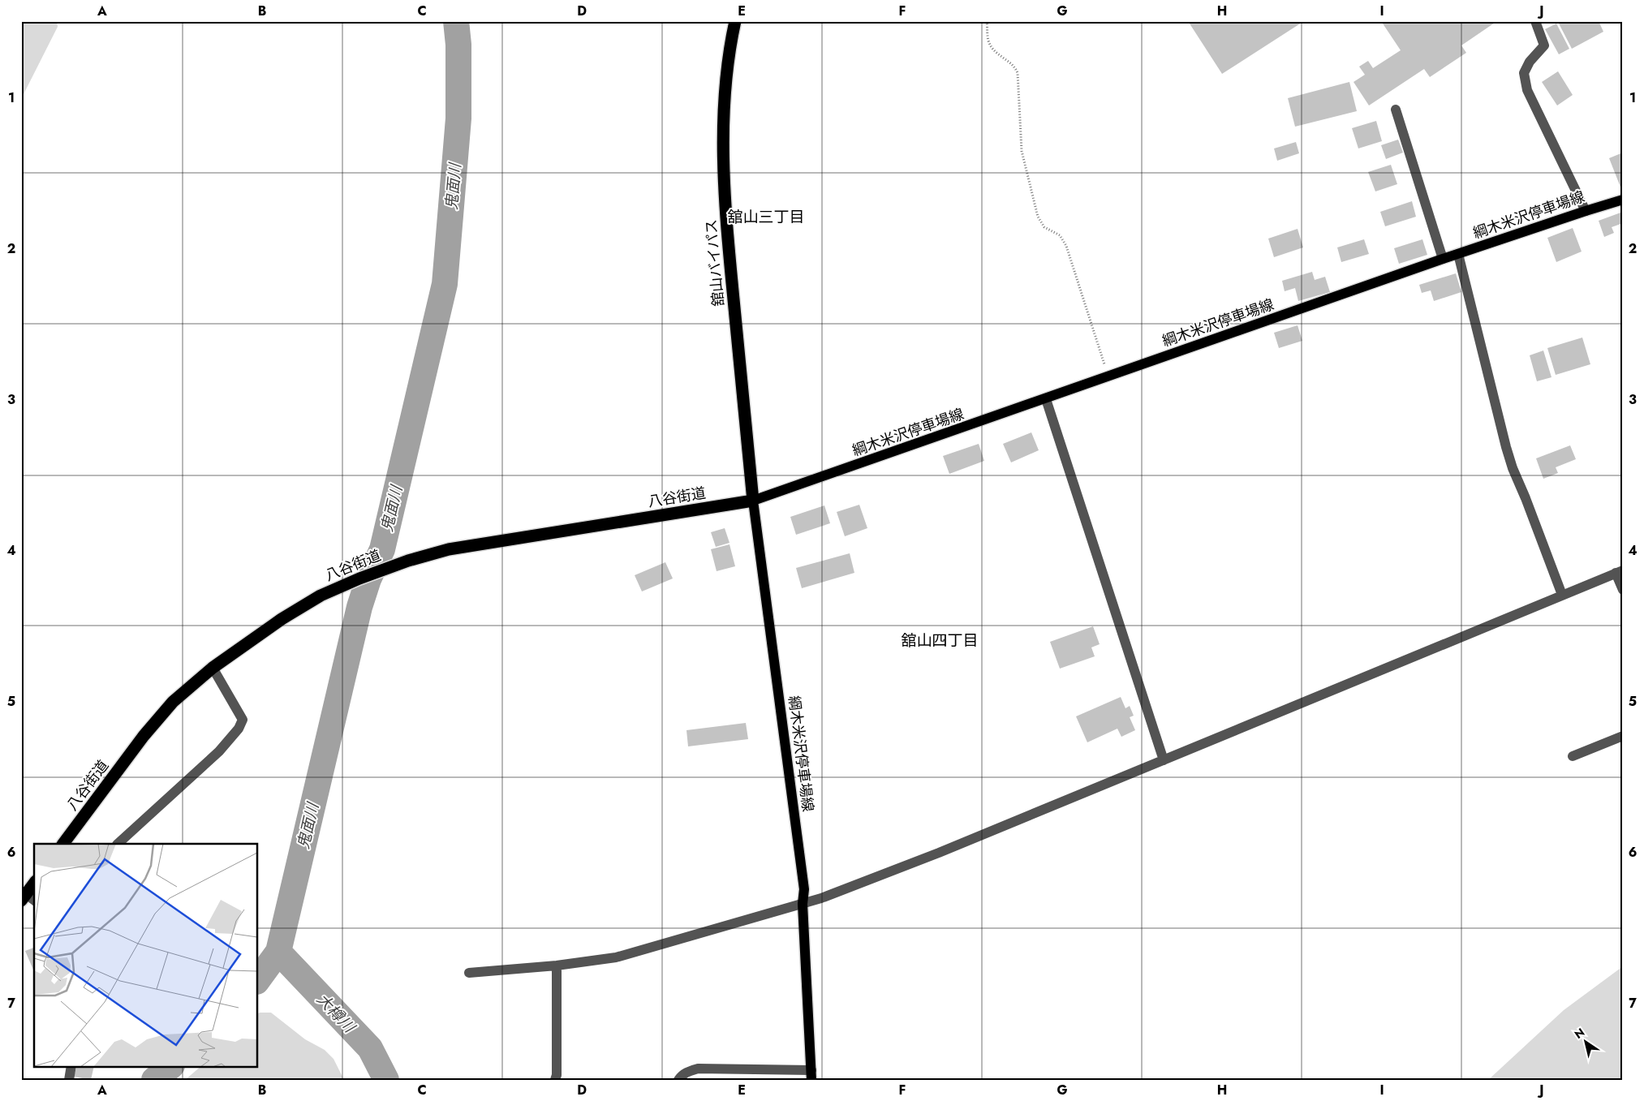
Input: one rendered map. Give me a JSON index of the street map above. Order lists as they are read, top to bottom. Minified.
{"streets":{"highway":["舘山バイパス","八谷街道"],"main road":["綱木米沢停車場線"]},"crossings":[["綱木米沢停車場線","舘山バイパス"],["綱木米沢停車場線","八谷街道"],["舘山バイパス","八谷街道"]],"districts":["舘山三丁目","舘山四丁目"],"water":["鬼面川","大樽川"],"north":"top left","grid":{"columns":["A","B","C","D","E","F","G","H","I","J"],"rows":["1","2","3","4","5","6","7"]}}
